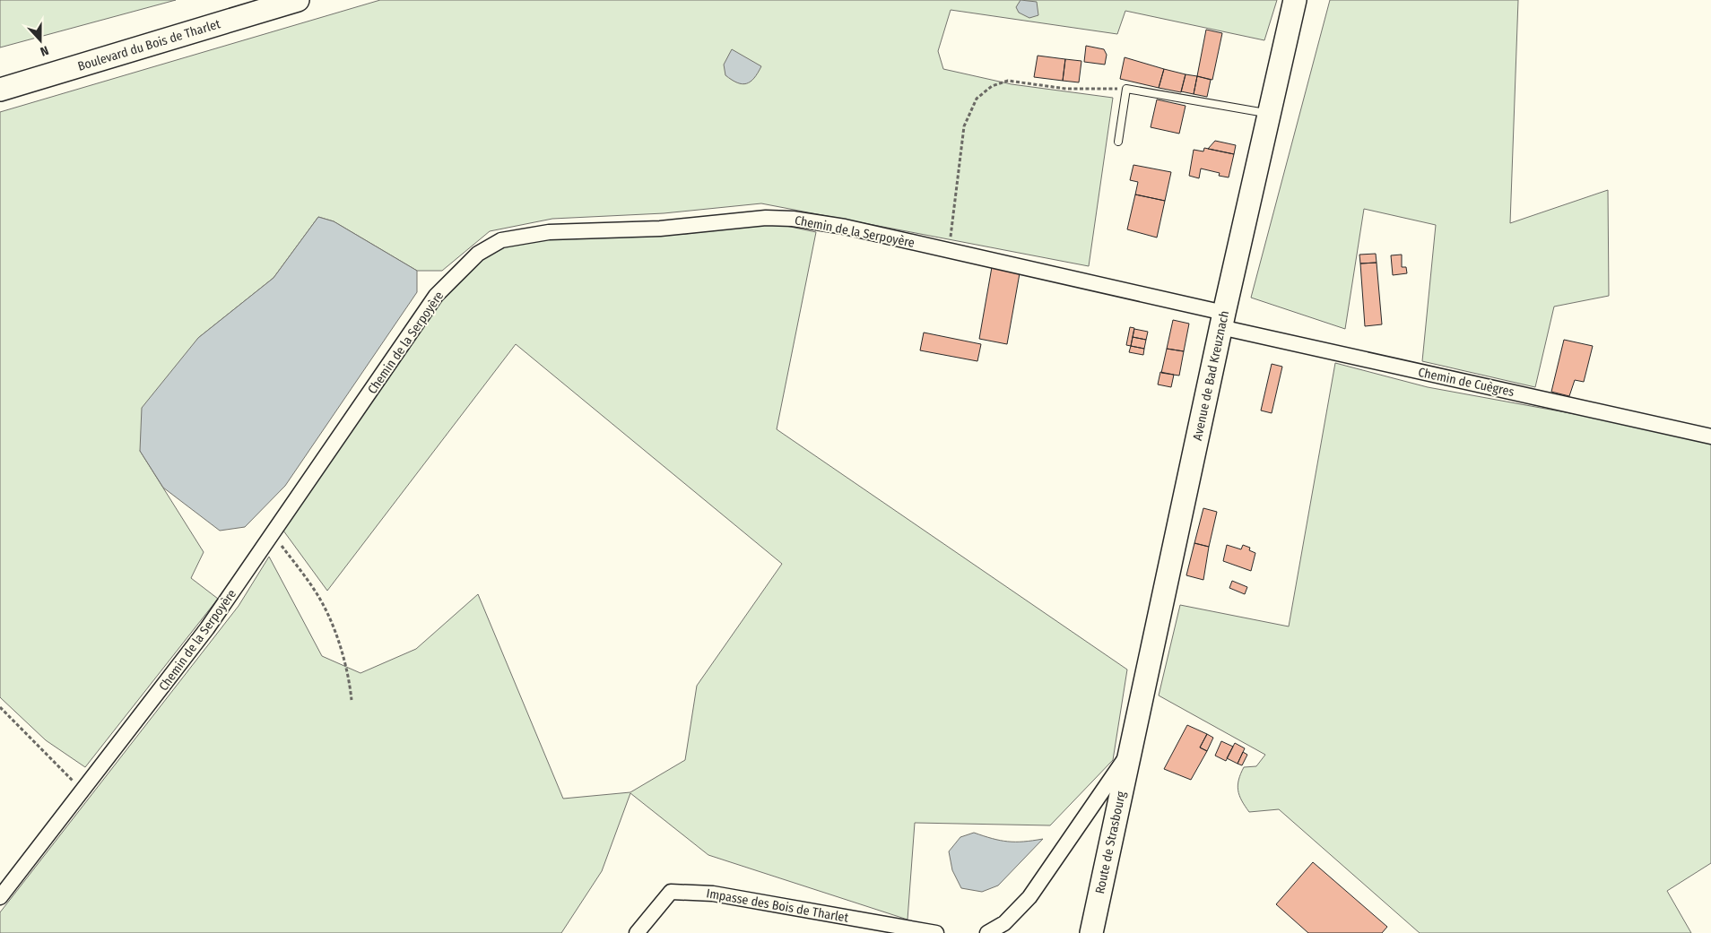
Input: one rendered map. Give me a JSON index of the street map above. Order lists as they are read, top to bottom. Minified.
{"streets":{"main road":["Boulevard du Bois de Tharlet","Avenue de Bad Kreuznach","Route de Strasbourg"],"street":["Chemin de la Serpoyère","Chemin de Cuègres","Impasse des Bois de Tharlet"]},"crossings":[["Chemin de la Serpoyère","Avenue de Bad Kreuznach"],["Chemin de la Serpoyère","Chemin de Cuègres"],["Avenue de Bad Kreuznach","Chemin de Cuègres"],["Avenue de Bad Kreuznach","Route de Strasbourg"]],"north":"bottom"}
